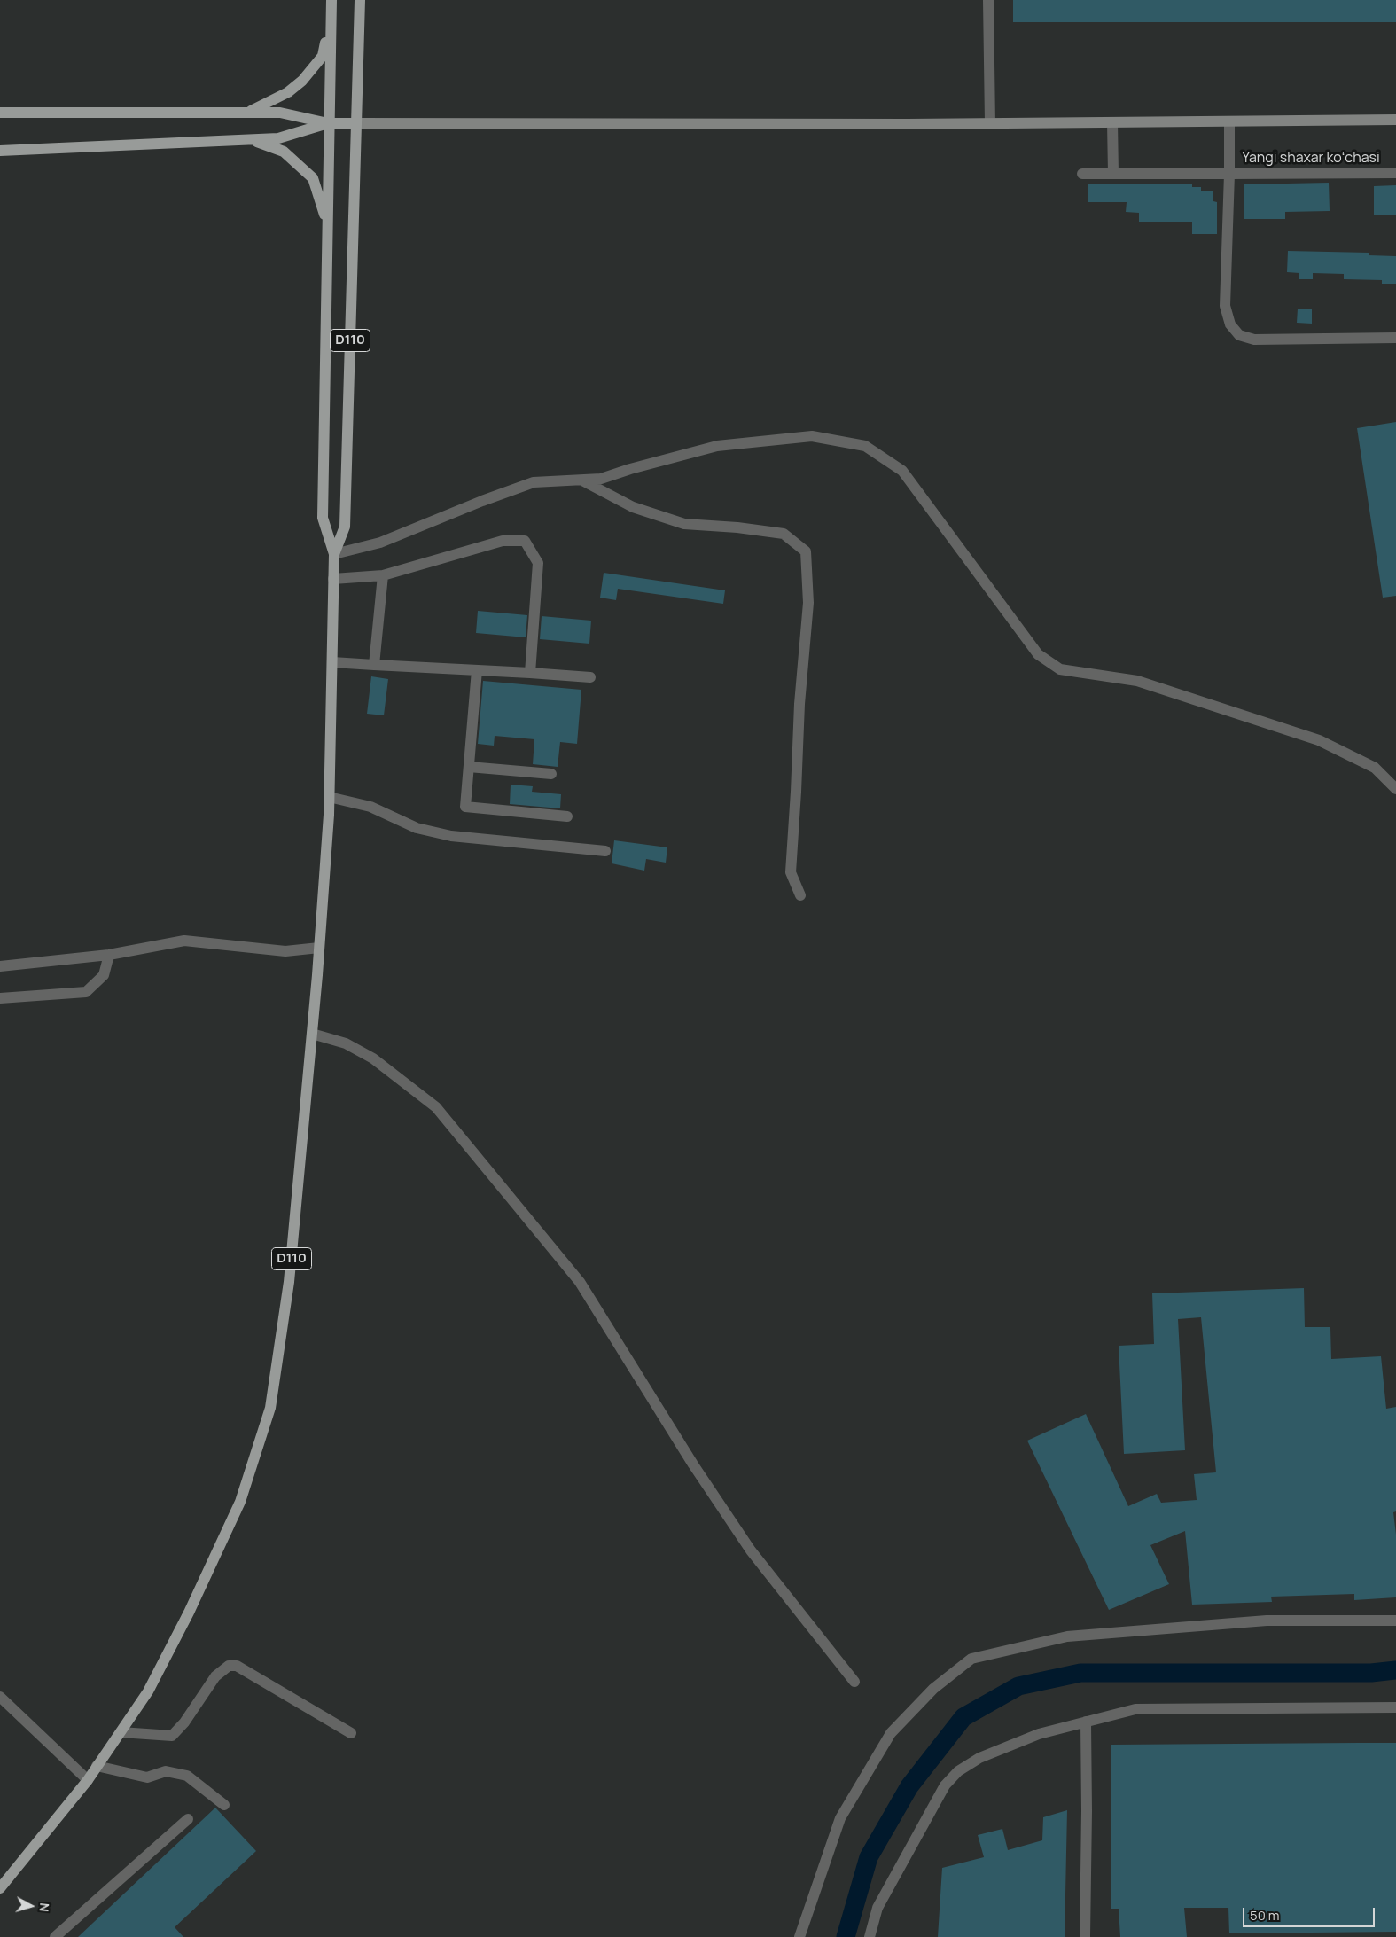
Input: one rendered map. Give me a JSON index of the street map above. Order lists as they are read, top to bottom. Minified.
{"streets":{"main road":["D110"],"street":["Yangi shaxar koʻchasi"]},"scale_bar":"50 m","north":"right"}
